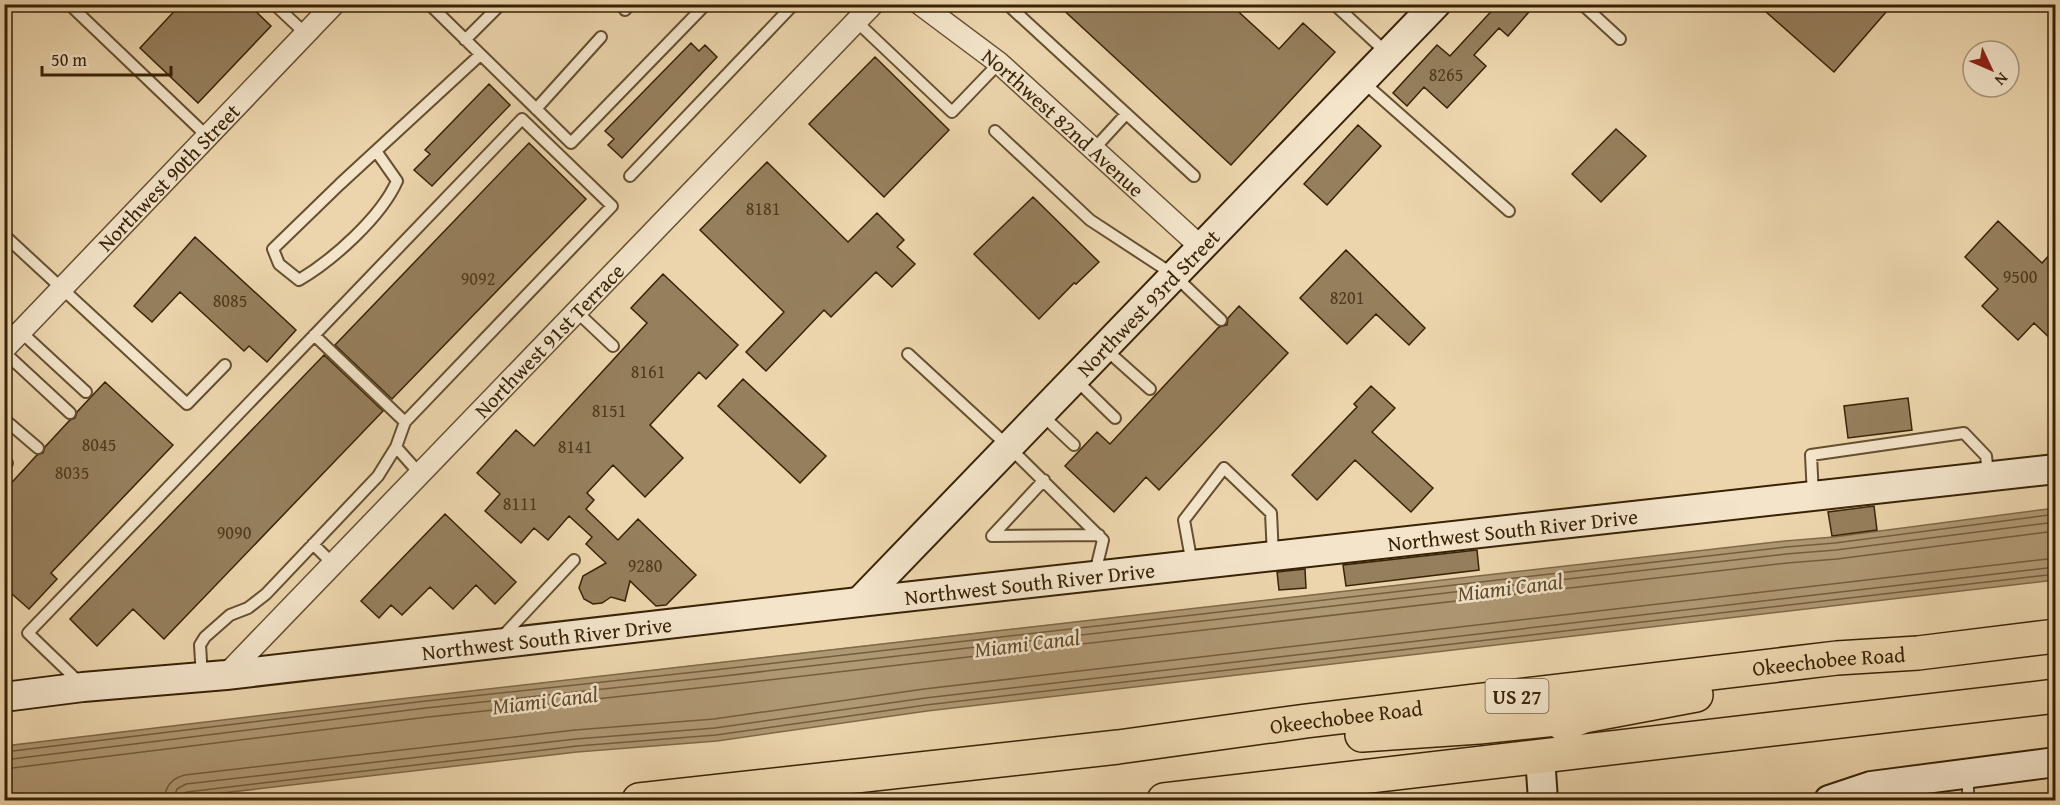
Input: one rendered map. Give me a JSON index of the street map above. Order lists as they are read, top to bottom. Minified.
{"streets":{"highway":["Okeechobee Road","US 27"],"street":["Northwest 82nd Avenue","Northwest 90th Street","Northwest 93rd Street","Northwest 91st Terrace","Northwest South River Drive"]},"crossings":[["Northwest 82nd Avenue","Northwest 93rd Street"],["Northwest 93rd Street","Northwest South River Drive"],["Northwest 91st Terrace","Northwest South River Drive"]],"water":["Miami Canal"],"house_numbers":["8265","8181","9500","9092","8201","8085","8161","8151","8045","8141","8035","8111","9090","9280"],"scale_bar":"50 m","north":"bottom right"}
